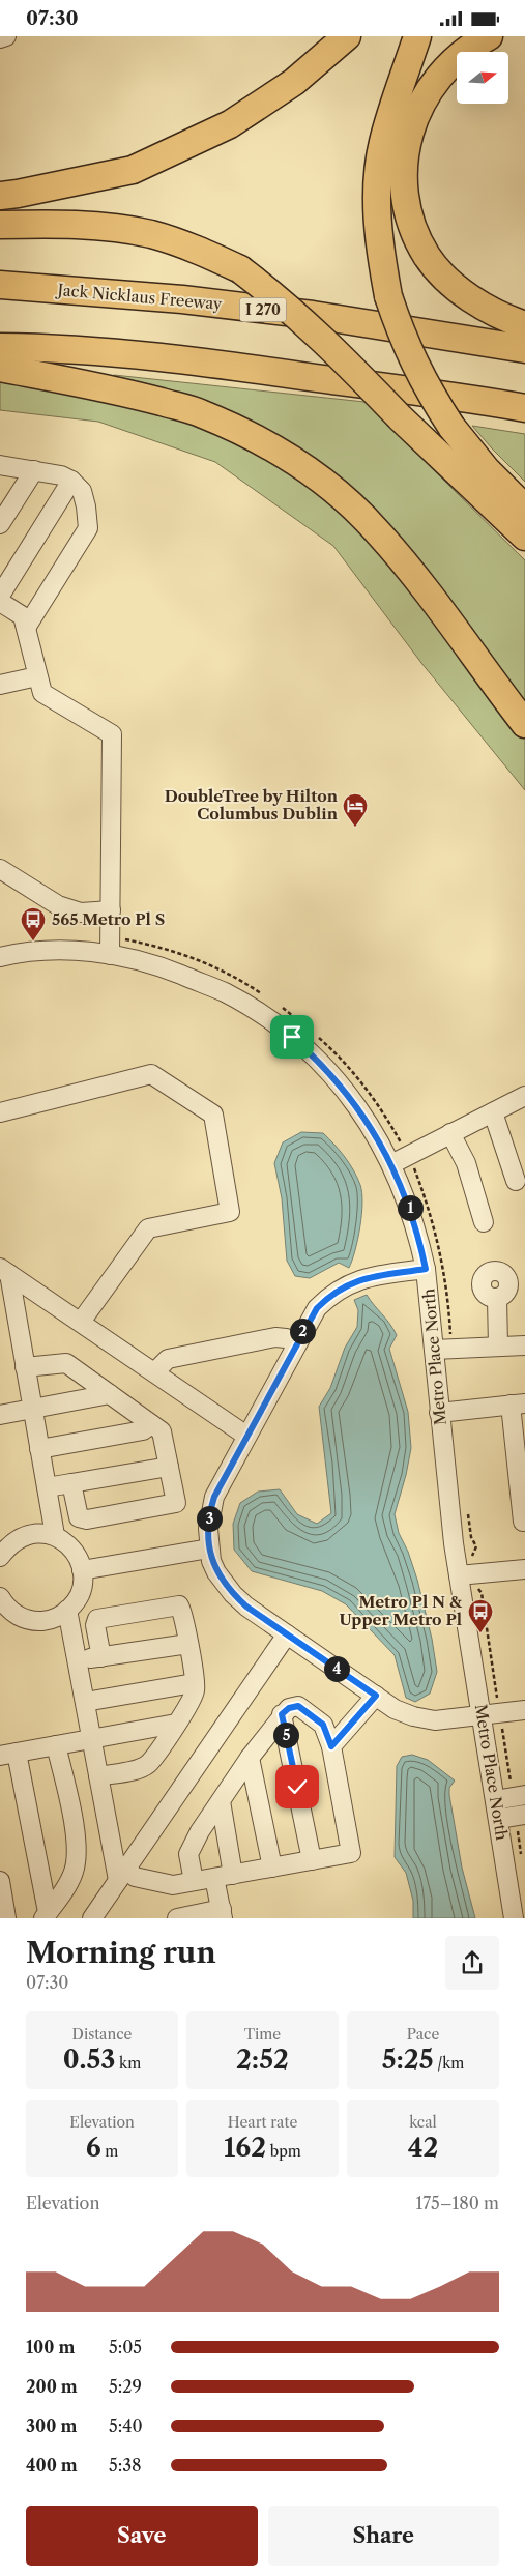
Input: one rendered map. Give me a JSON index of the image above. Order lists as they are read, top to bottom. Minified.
{"streets":{"highway":["Jack Nicklaus Freeway","I 270"],"street":["Metro Place North"]},"places":{"hotel":["DoubleTree by Hilton Columbus Dublin"],"bus stop":["565 Metro Pl S","Metro Pl N & Upper Metro Pl"]},"north":"right","page":{"status":"07:30","pins":["1","2","3","4","5"],"heading":["Morning run","07:30"],"stats":[["Distance","0.53 km"],["Time","2:52"],["Pace","5:25 /km"],["Elevation","6 m"],["Heart rate","162 bpm"],["kcal","42"]],"chart":["Elevation","175–180 m"],"list":[{"name":"100 m","note":"5:05"},{"name":"200 m","note":"5:29"},{"name":"300 m","note":"5:40"},{"name":"400 m","note":"5:38"}],"buttons":["Save","Share"]}}
